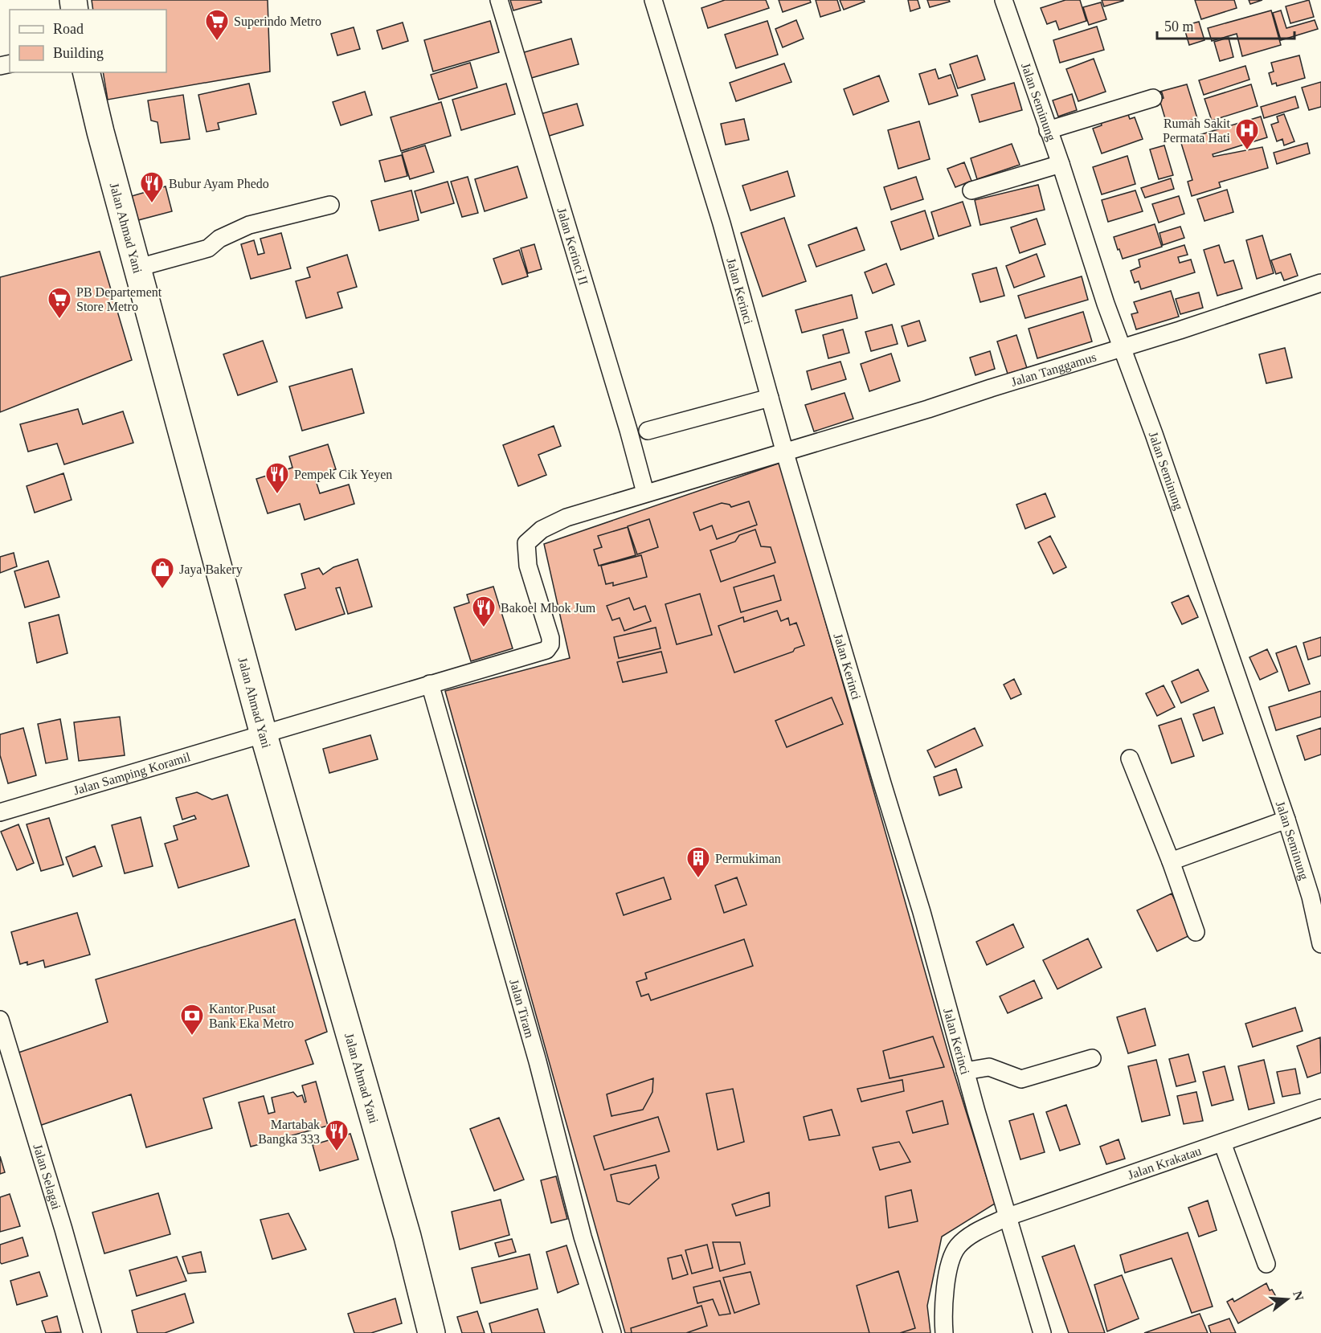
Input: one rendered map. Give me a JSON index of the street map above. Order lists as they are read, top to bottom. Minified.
{"streets":{"main road":["Jalan Ahmad Yani"],"street":["Jalan Seminung","Jalan Kerinci II","Jalan Kerinci","Jalan Tanggamus","Jalan Samping Koramil","Jalan Tiram","Jalan Krakatau","Jalan Selagai"]},"crossings":[["Jalan Seminung","Jalan Tanggamus"],["Jalan Ahmad Yani","Jalan Samping Koramil"],["Jalan Kerinci II","Jalan Tanggamus"],["Jalan Kerinci","Jalan Tanggamus"],["Jalan Kerinci","Jalan Krakatau"],["Jalan Tanggamus","Jalan Samping Koramil"],["Jalan Tanggamus","Jalan Tiram"],["Jalan Samping Koramil","Jalan Tiram"]],"places":{"supermarket":["Superindo Metro","PB Departement Store Metro"],"hospital":["Rumah Sakit Permata Hati"],"restaurant":["Bubur Ayam Phedo","Pempek Cik Yeyen","Bakoel Mbok Jum","Martabak Bangka 333"],"shop":["Jaya Bakery"],"building":["Permukiman"],"bank":["Kantor Pusat Bank Eka Metro"]},"legend":["Road","Building"],"scale_bar":"50 m","north":"right"}
